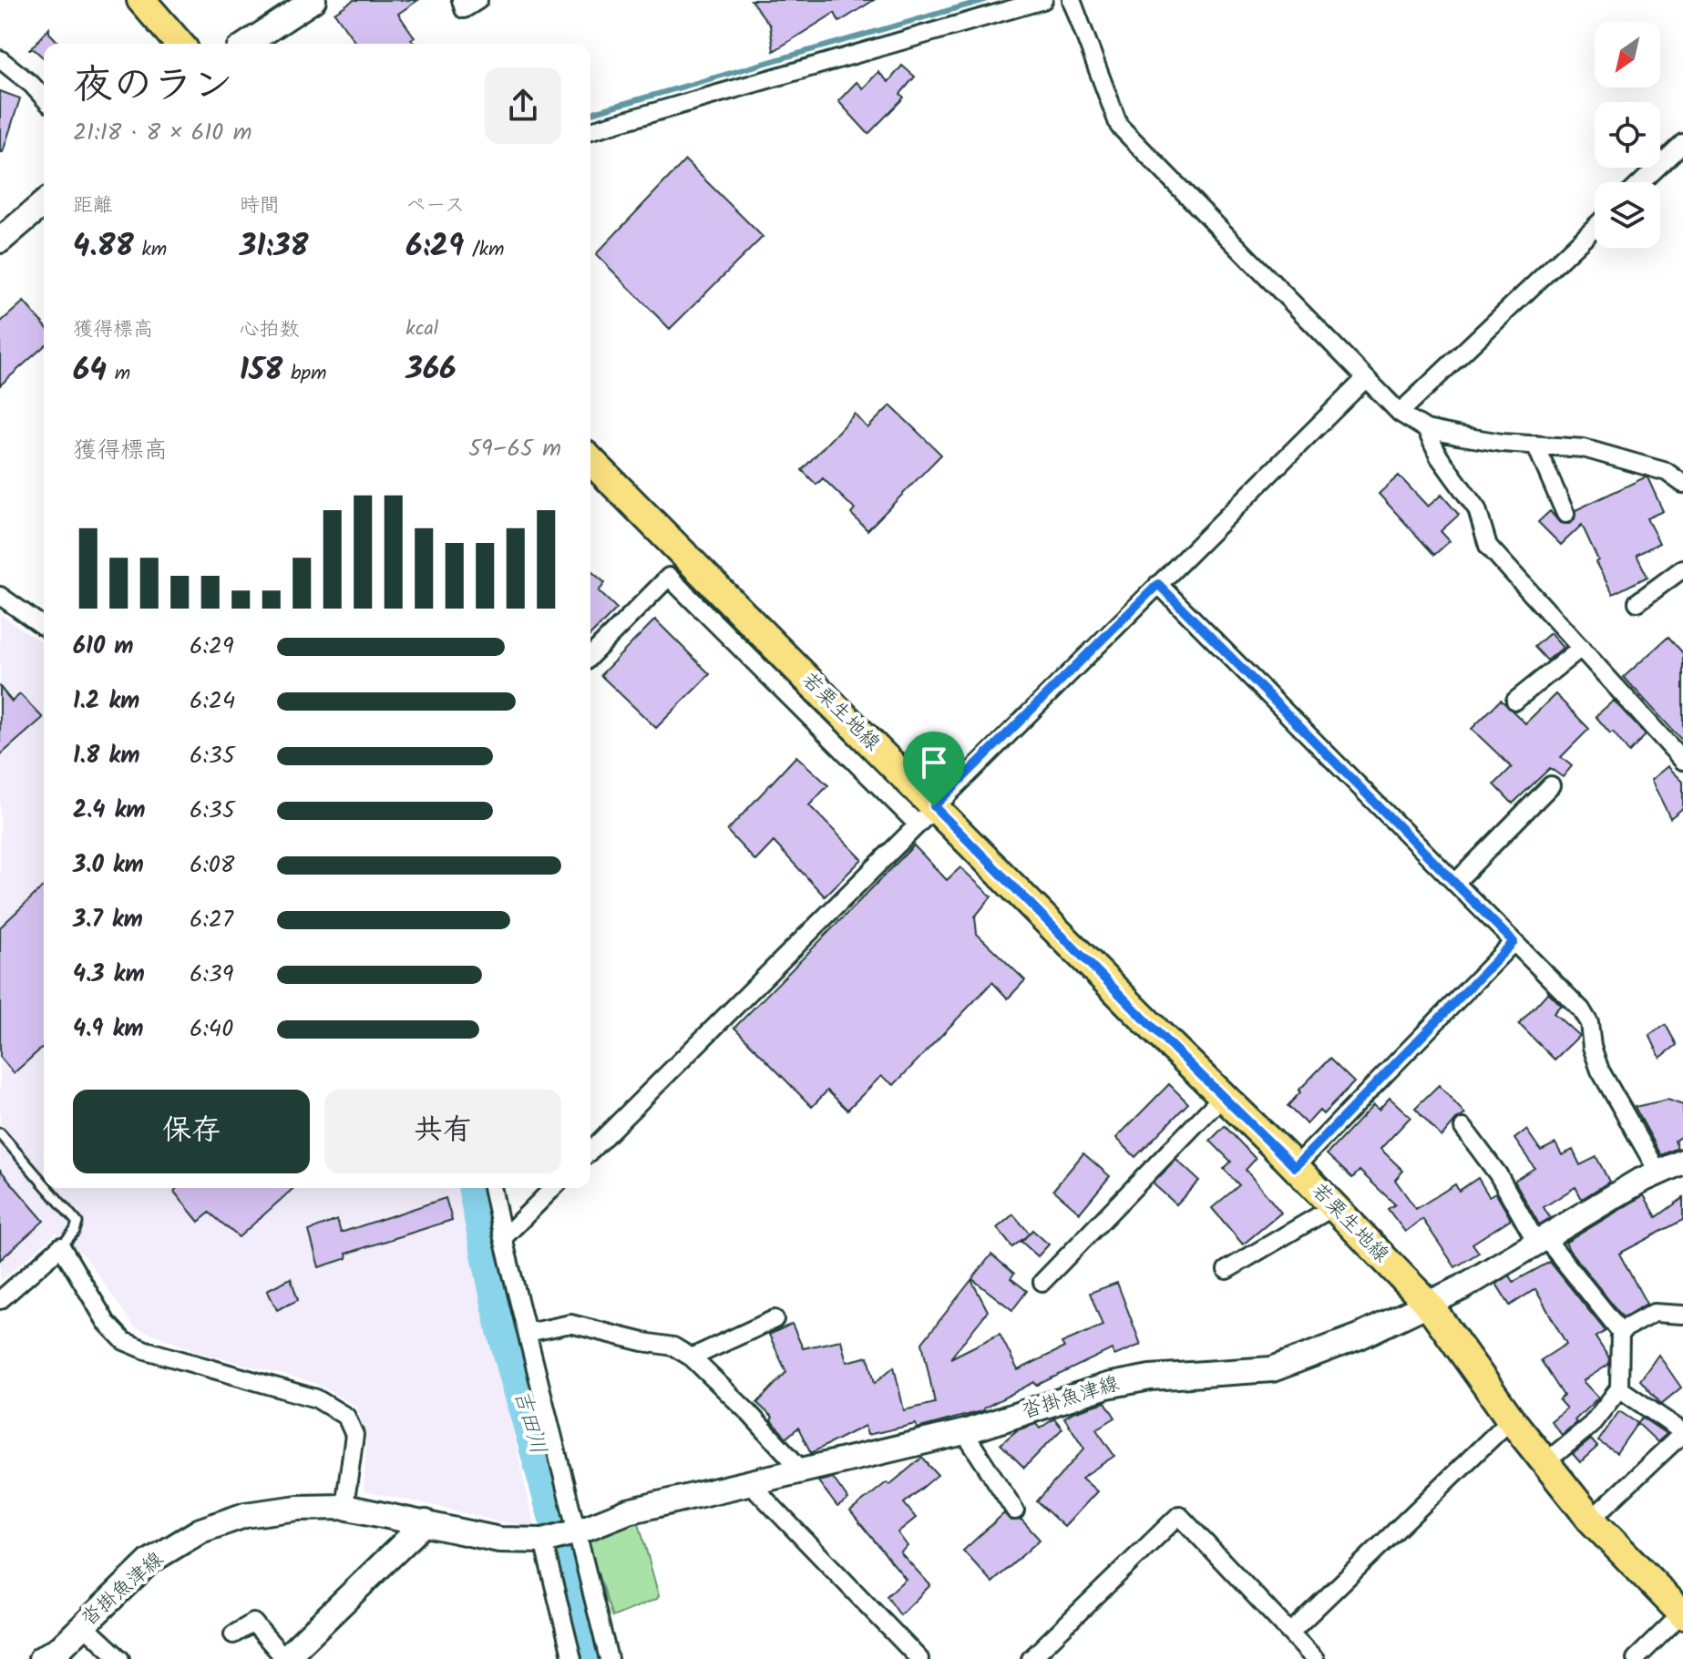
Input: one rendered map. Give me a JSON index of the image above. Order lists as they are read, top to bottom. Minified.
{"streets":{"main road":["若栗生地線","沓掛魚津線"]},"crossings":[["若栗生地線","沓掛魚津線"]],"water":["吉田川"],"north":"bottom left","page":{"heading":["夜のラン","21:18 · 8 × 610 m"],"stats":[["距離","4.88 km"],["時間","31:38"],["ペース","6:29 /km"],["獲得標高","64 m"],["心拍数","158 bpm"],["kcal","366"]],"chart":["獲得標高","59–65 m"],"list":[{"name":"610 m","note":"6:29"},{"name":"1.2 km","note":"6:24"},{"name":"1.8 km","note":"6:35"},{"name":"2.4 km","note":"6:35"},{"name":"3.0 km","note":"6:08"},{"name":"3.7 km","note":"6:27"},{"name":"4.3 km","note":"6:39"},{"name":"4.9 km","note":"6:40"}],"buttons":["保存","共有"]}}
